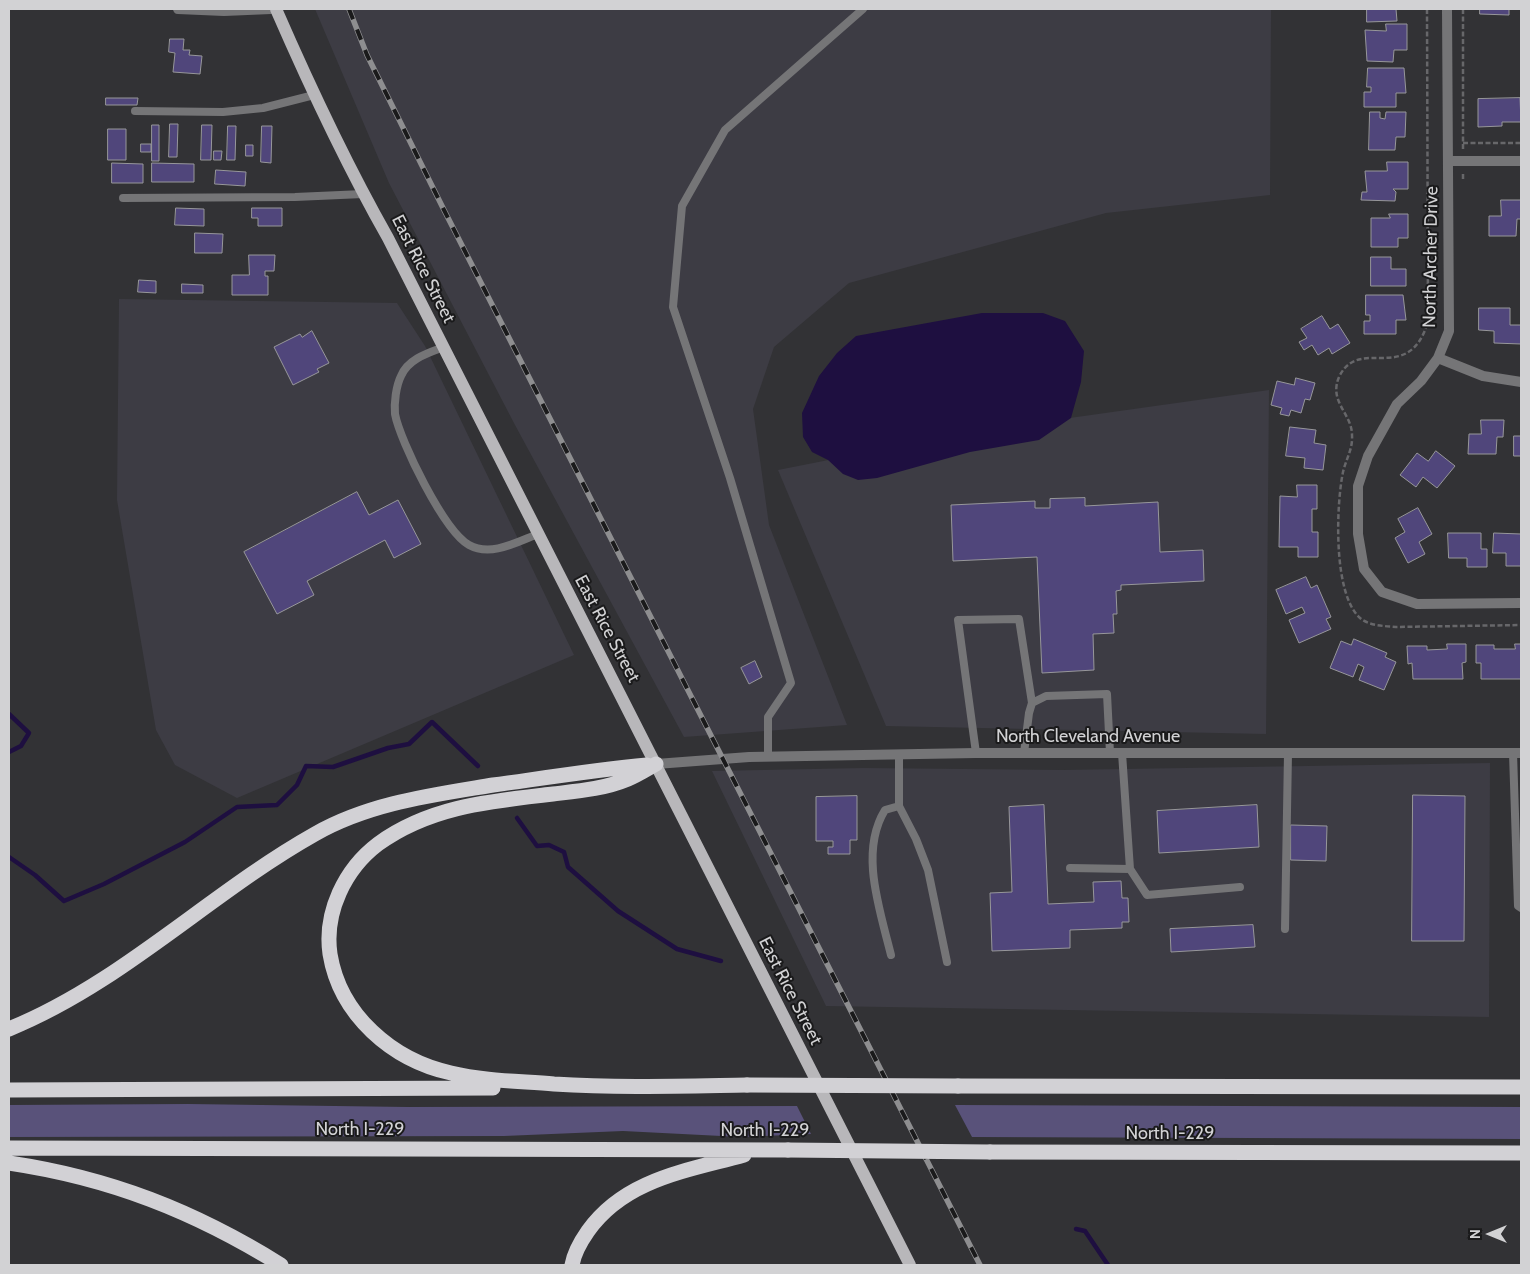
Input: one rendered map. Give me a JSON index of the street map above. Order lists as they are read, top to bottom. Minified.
{"streets":{"highway":["North I-229"],"main road":["East Rice Street"],"street":["North Archer Drive","North Cleveland Avenue"]},"crossings":[["East Rice Street","North Cleveland Avenue"]],"north":"left"}
